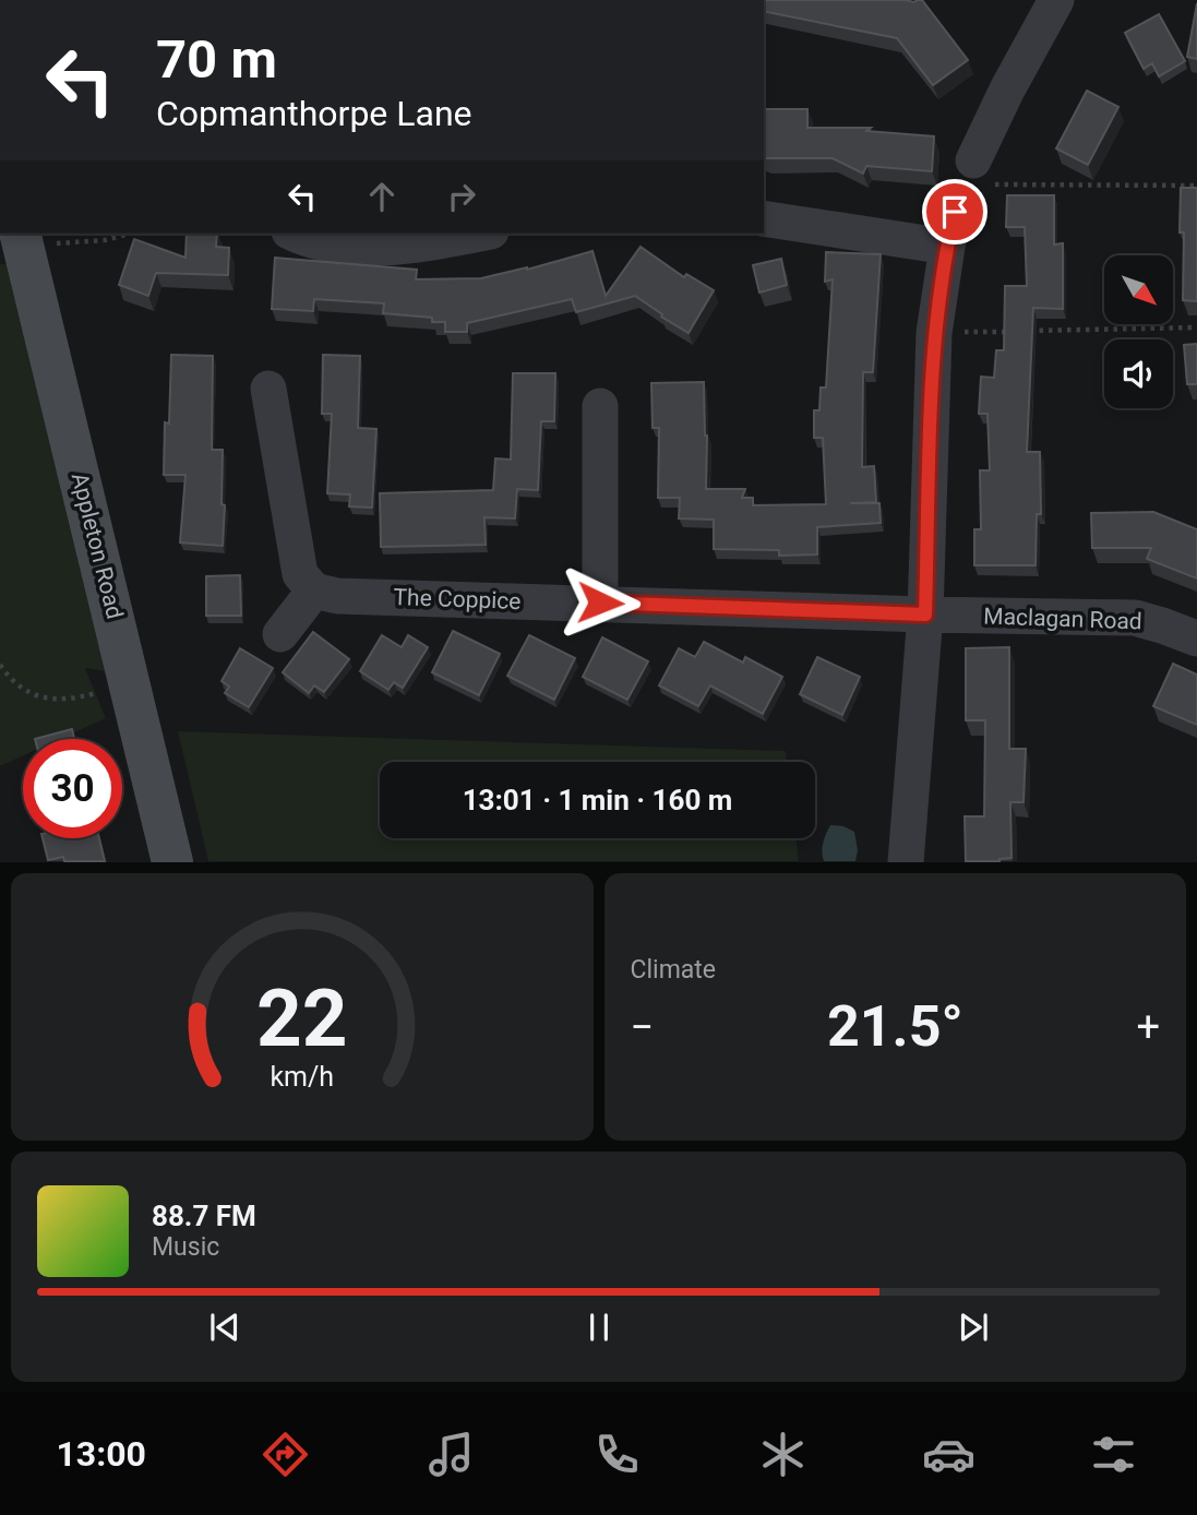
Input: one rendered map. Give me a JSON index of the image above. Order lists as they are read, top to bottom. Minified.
{"streets":{"street":["Appleton Road","The Coppice","Maclagan Road"]},"crossings":[["The Coppice","Maclagan Road"]],"north":"bottom right","page":{"turn":["70 m","Copmanthorpe Lane"],"limit":"30","trip":"13:01 · 1 min · 160 m","tile":"Climate","heat":["−","21.5°","+"],"song":["88.7 FM","Music"],"tabs":"13:00","gauge":["22","km/h"]}}
